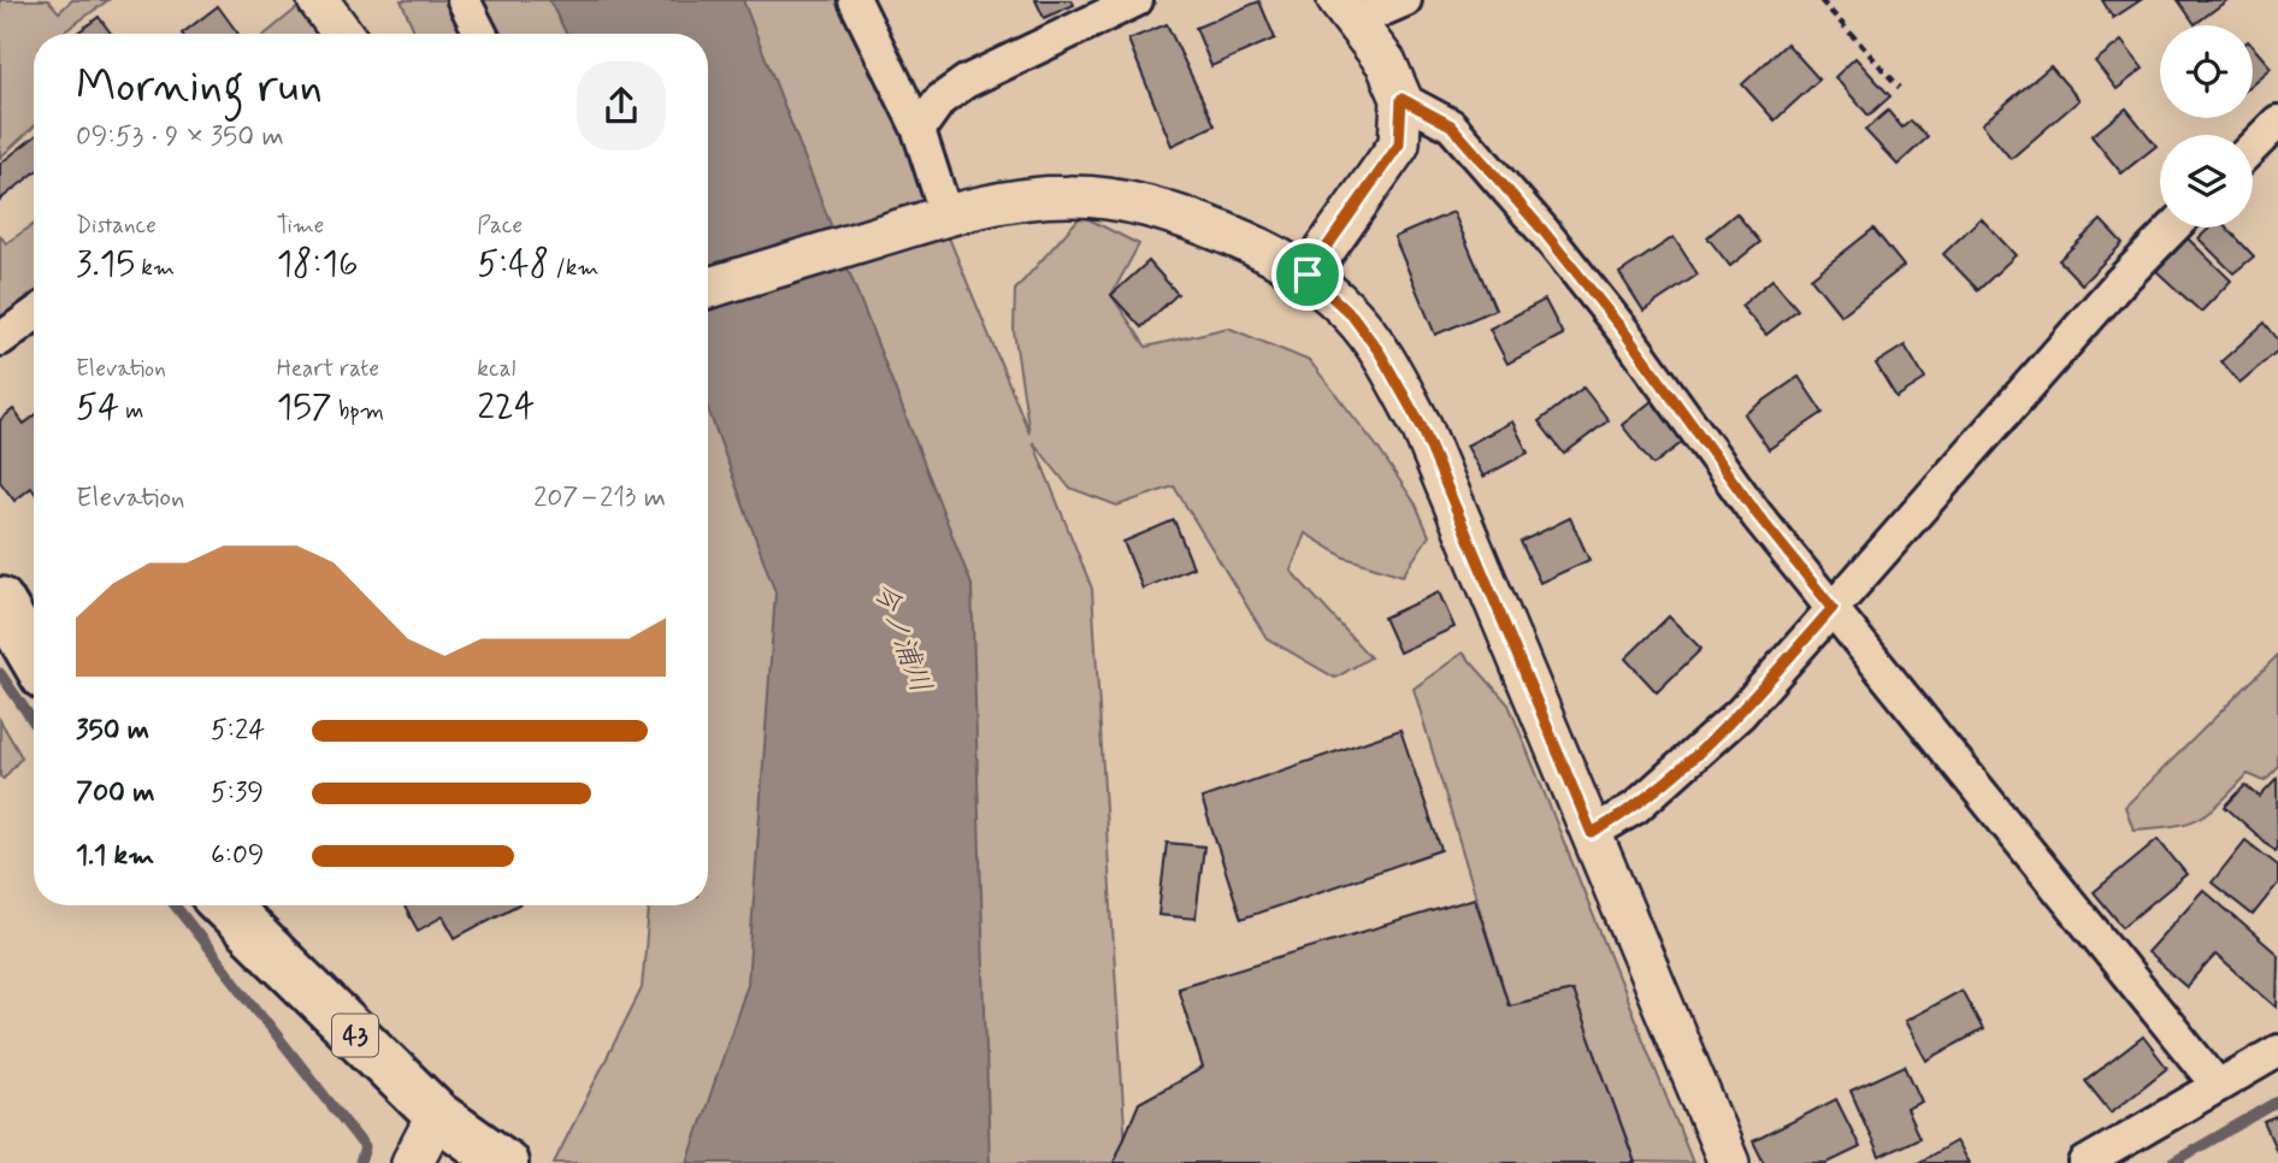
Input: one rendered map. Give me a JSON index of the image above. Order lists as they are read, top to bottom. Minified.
{"streets":{"main road":["43"]},"water":["今ノ浦川"],"page":{"heading":["Morning run","09:53 · 9 × 350 m"],"stats":[["Distance","3.15 km"],["Time","18:16"],["Pace","5:48 /km"],["Elevation","54 m"],["Heart rate","157 bpm"],["kcal","224"]],"chart":["Elevation","207–213 m"],"list":[{"name":"350 m","note":"5:24"},{"name":"700 m","note":"5:39"},{"name":"1.1 km","note":"6:09"}]}}
